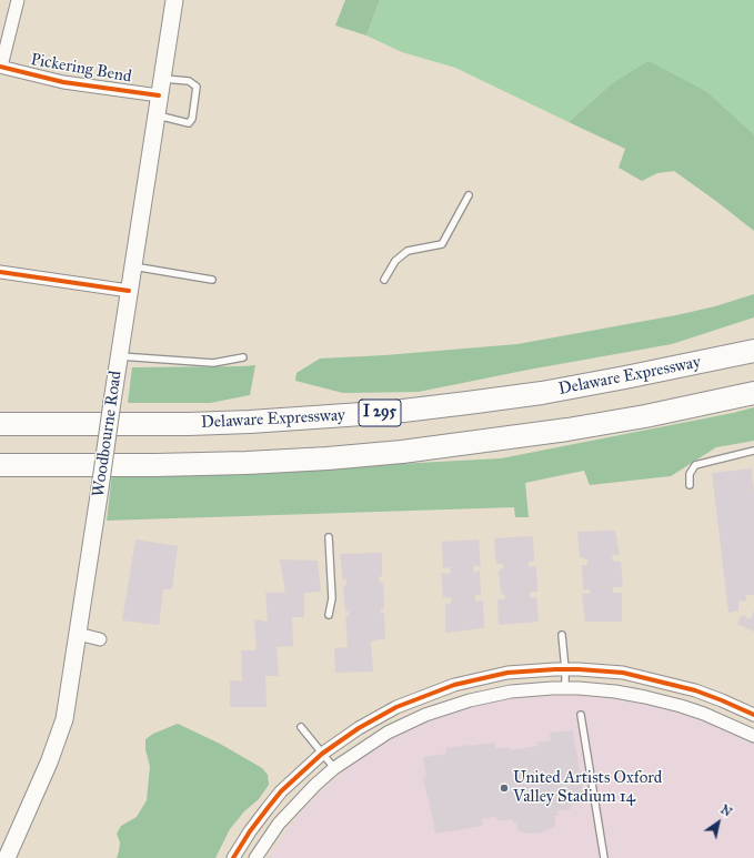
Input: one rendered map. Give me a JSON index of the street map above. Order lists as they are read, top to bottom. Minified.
{"streets":{"highway":["Delaware Expressway","I 295"],"main road":["Woodbourne Road"],"street":["Pickering Bend"]},"crossings":[["Pickering Bend","Woodbourne Road"]],"places":["United Artists Oxford Valley Stadium 14"],"north":"top right"}
